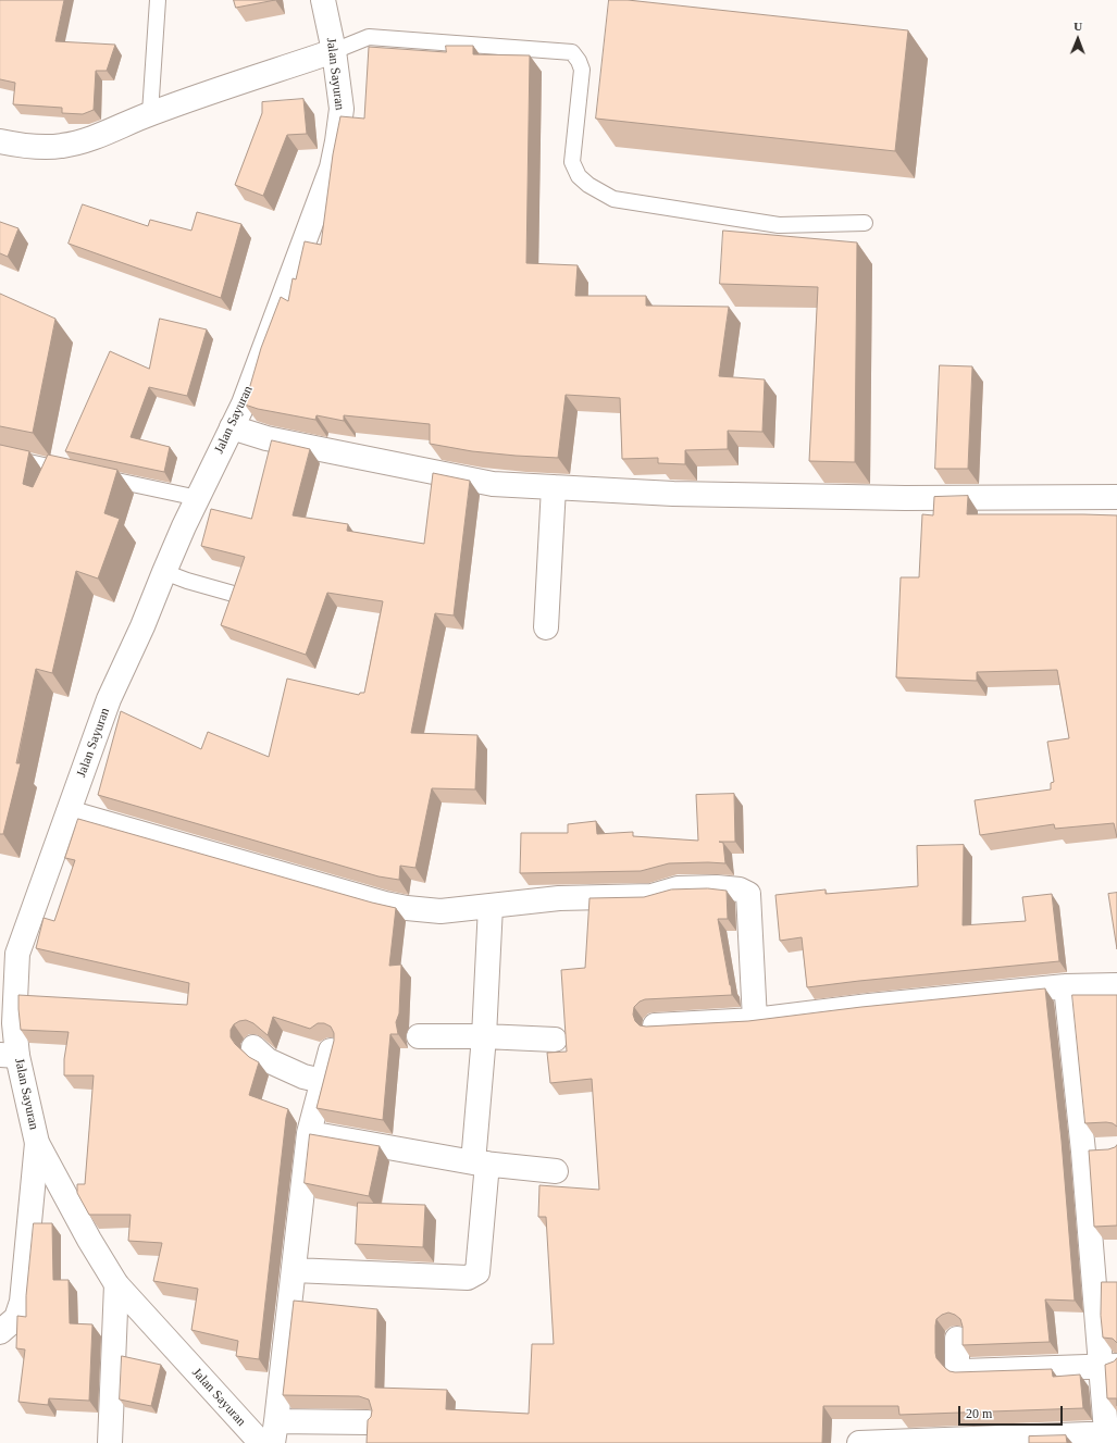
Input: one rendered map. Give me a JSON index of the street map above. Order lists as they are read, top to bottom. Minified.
{"streets":{"street":["Jalan Sayuran"]},"scale_bar":"20 m","north":"top"}
